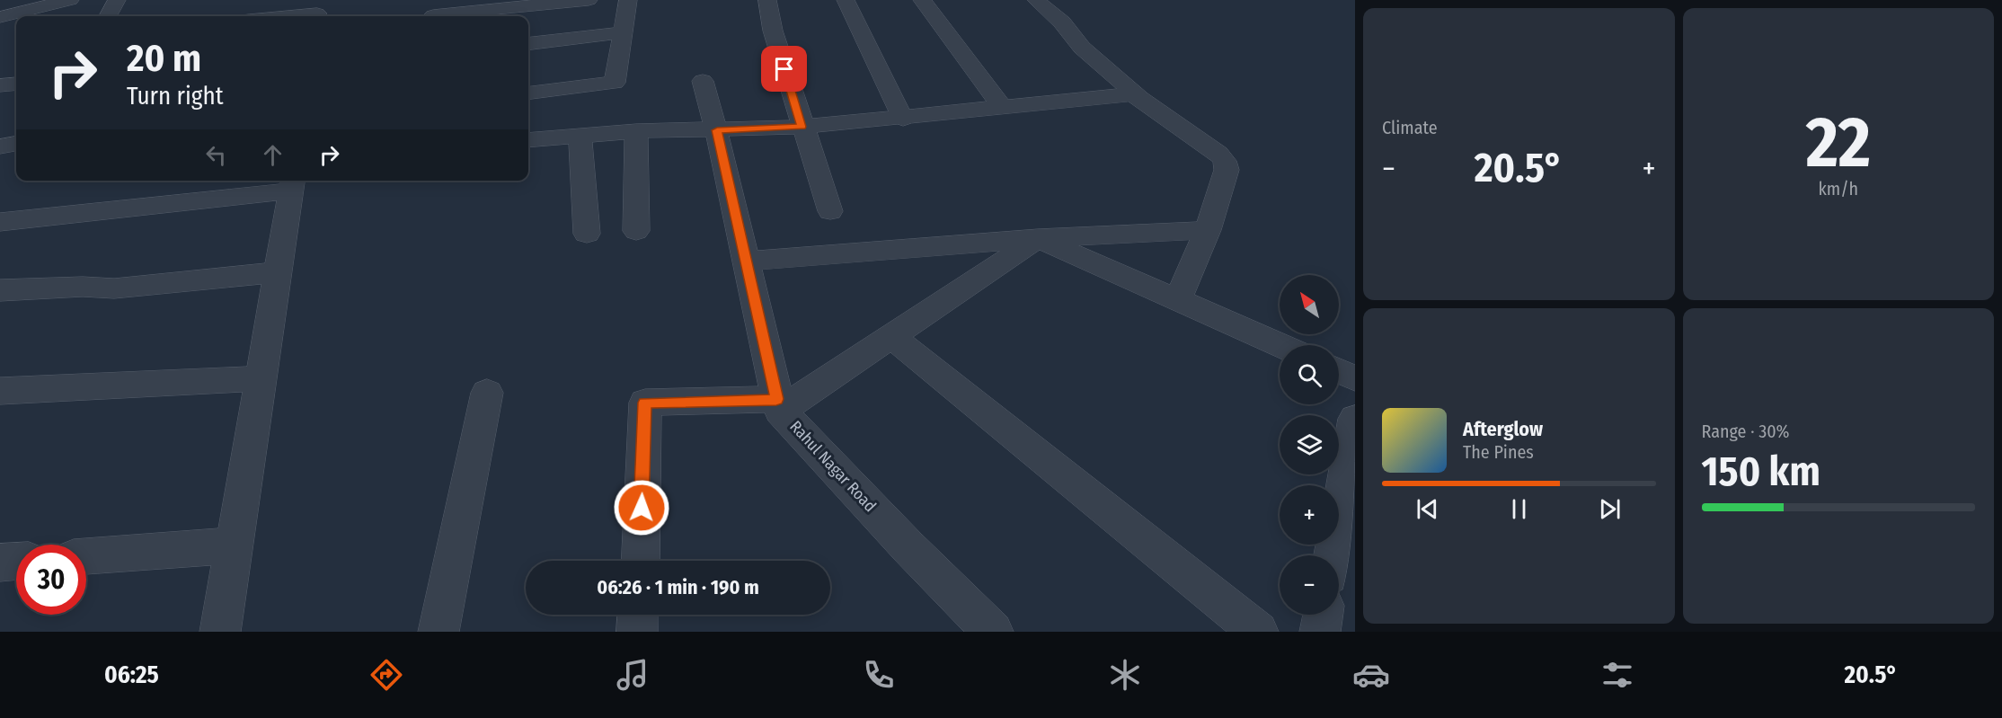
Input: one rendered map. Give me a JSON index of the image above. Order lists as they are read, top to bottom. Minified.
{"streets":{"street":["Rahul Nagar Road"]},"north":"top left","page":{"tile":["Climate",["22","km/h"],["Range · 30%","150 km"]],"turn":["20 m","Turn right"],"heat":["−","20.5°","+"],"map_buttons":["+","−"],"song":["Afterglow","The Pines"],"limit":"30","trip":"06:26 · 1 min · 190 m","tabs":["06:25","20.5°"]}}
